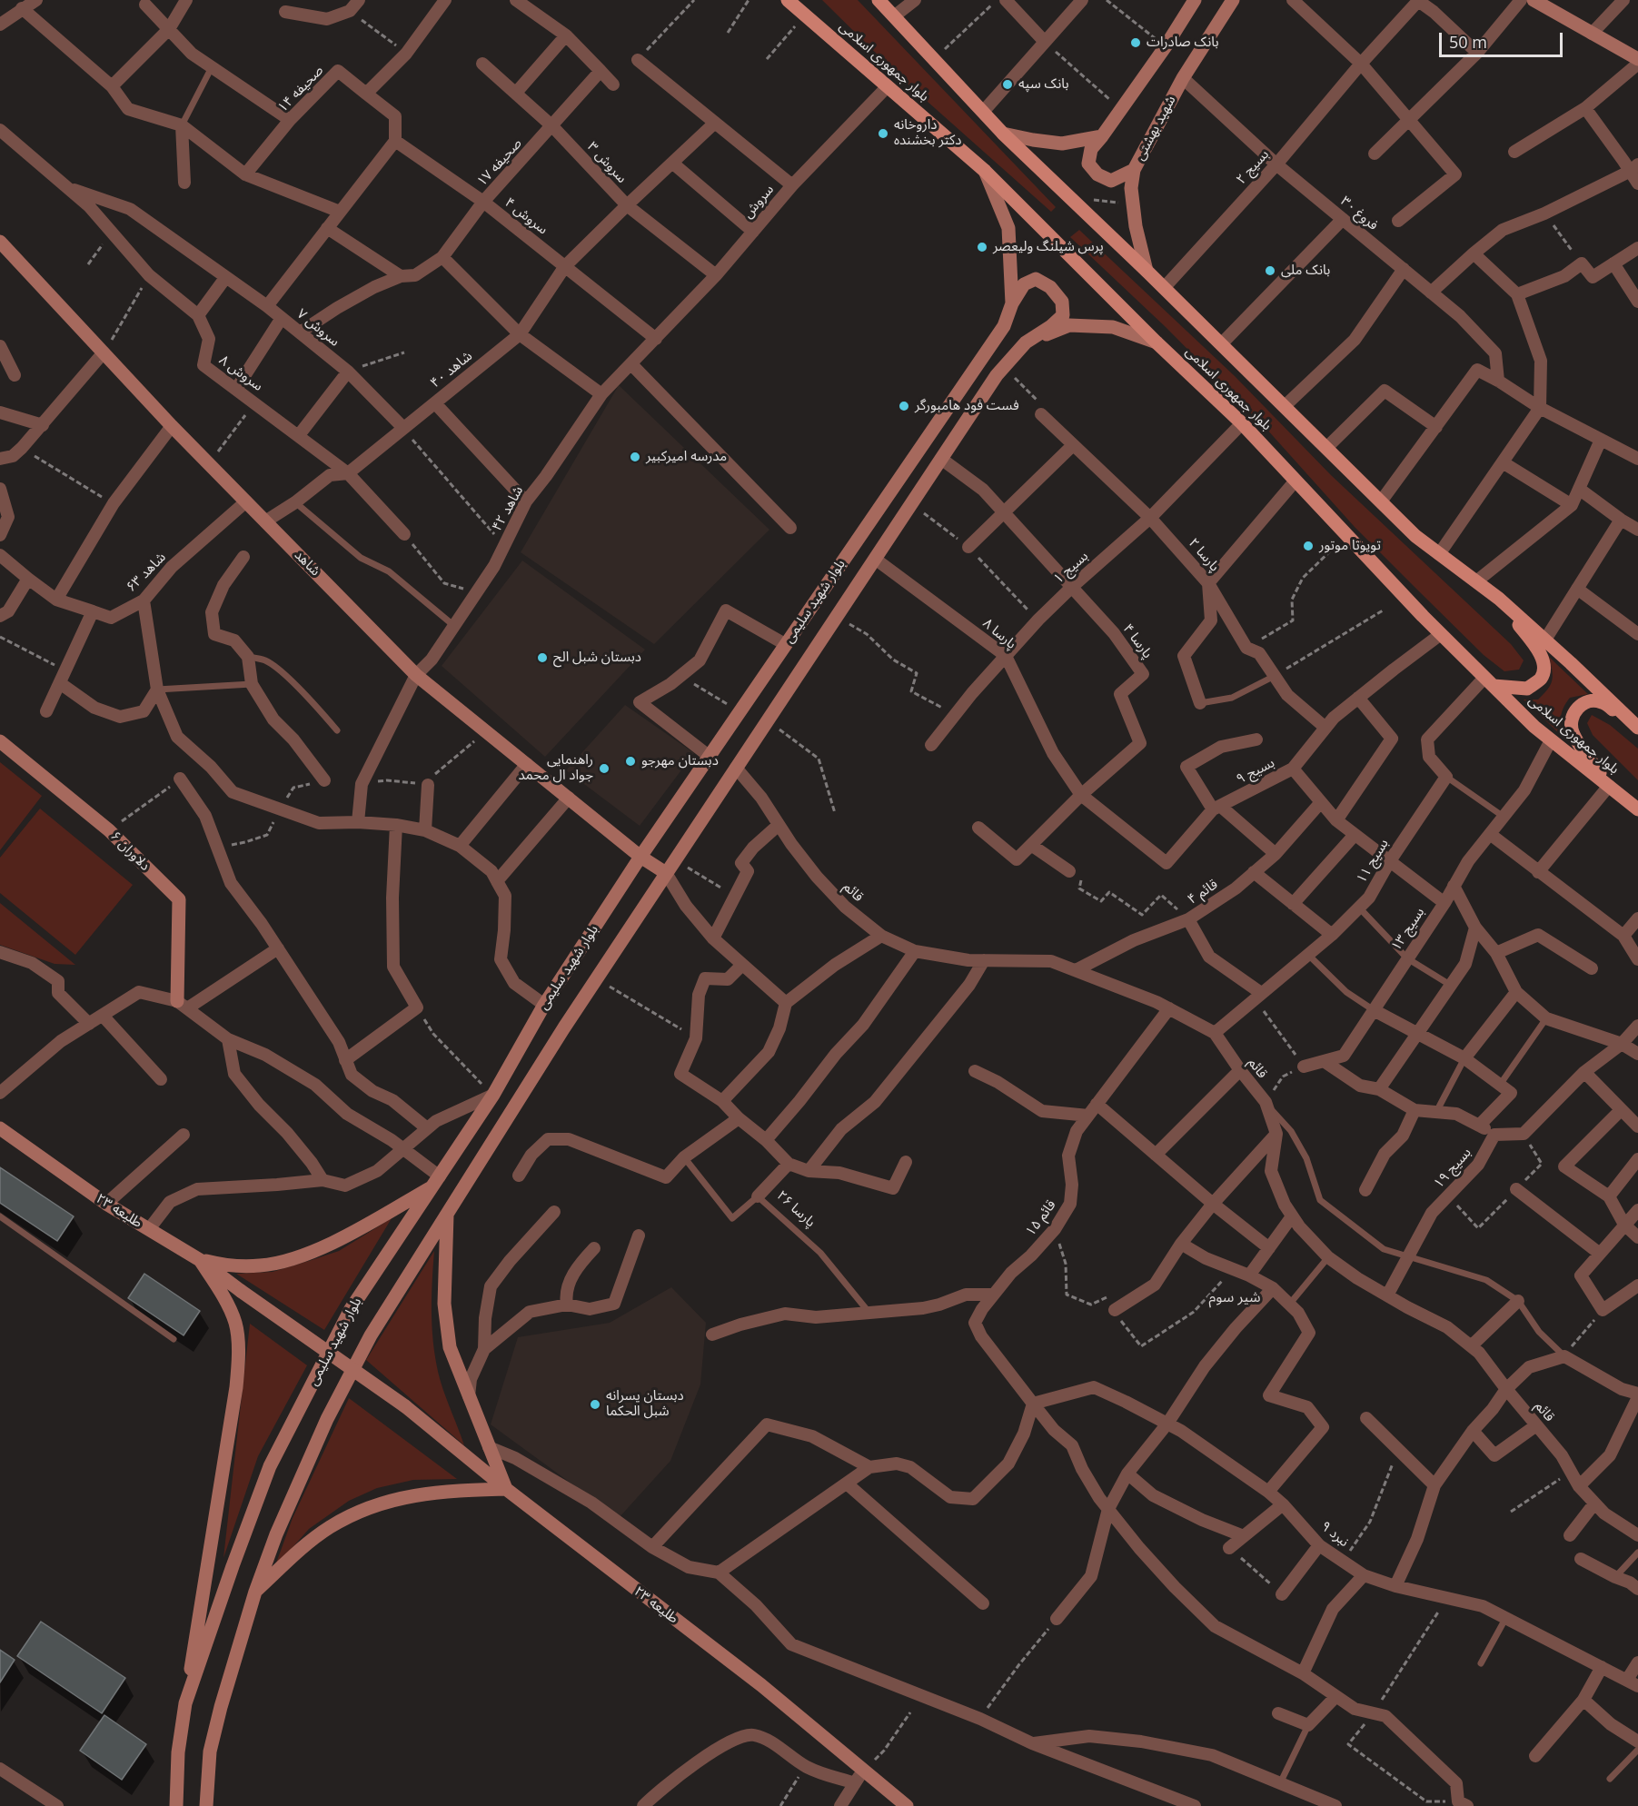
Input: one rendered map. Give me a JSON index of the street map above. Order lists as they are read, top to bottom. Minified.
{"streets":{"main road":["بلوار جمهوری اسلامی","شهید بهشتی","شاهد","بلوار شهید سلیمی","دلاوران ۶","طلیعه ۲۳"],"street":["صحیفه ۱۴","صحیفه ۱۷","سروش ۳","بسیج ۲","سروش","فروغ ۳۰","سروش ۴","سروش ۷","شاهد ۴۰","سروش ۸","شاهد ۴۲","پارسا ۲","بسیج ۱","شاهد ۶۳","پارسا ۸","پارسا ۴","بسیج ۹","بسیج ۱۱","قائم","قائم ۴","بسیج ۱۳","بسیج ۱۹","قائم ۱۵","نبرد ۹"],"lane":["پارسا ۲۶"]},"crossings":[["بلوار جمهوری اسلامی","شهید بهشتی"],["بلوار جمهوری اسلامی","بسیج ۲"],["بلوار جمهوری اسلامی","سروش"],["بلوار جمهوری اسلامی","بسیج ۱"],["بلوار جمهوری اسلامی","بلوار شهید سلیمی"],["بلوار جمهوری اسلامی","بسیج ۹"],["بلوار جمهوری اسلامی","بسیج ۱۳"],["شهید بهشتی","فروغ ۳۰"],["صحیفه ۱۷","سروش ۳"],["صحیفه ۱۷","سروش ۴"],["صحیفه ۱۷","سروش ۷"],["سروش ۳","سروش"],["سروش ۳","شاهد ۴۰"],["بسیج ۲","فروغ ۳۰"],["سروش","سروش ۴"],["سروش","شاهد ۴۲"],["سروش ۴","شاهد ۴۰"],["سروش ۴","شاهد ۴۲"],["سروش ۷","شاهد ۴۰"],["سروش ۷","سروش ۸"],["شاهد ۴۰","سروش ۸"],["شاهد ۴۰","شاهد"],["شاهد ۴۲","شاهد"],["پارسا ۲","بسیج ۱"],["پارسا ۲","بسیج ۹"],["شاهد","شاهد ۶۳"],["شاهد","بلوار شهید سلیمی"],["بسیج ۱","پارسا ۸"],["بسیج ۱","پارسا ۴"],["بلوار شهید سلیمی","پارسا ۸"],["بلوار شهید سلیمی","پارسا ۴"],["بلوار شهید سلیمی","قائم"],["پارسا ۸","پارسا ۴"],["پارسا ۸","بسیج ۹"],["پارسا ۴","بسیج ۹"],["بسیج ۱۱","قائم"],["قائم","قائم ۴"],["قائم","بسیج ۱۹"],["قائم","قائم ۱۵"],["قائم ۱۵","نبرد ۹"]],"districts":["شیر سوم"],"places":["بانک صادرات","بانک سپه","داروخانه دکتر بخشنده","پرس شیلنگ ولیعصر","بانک ملی","فست فود هامبورگر","مدرسه امیرکبیر","تویوتا موتور","دبستان شبل الح","دبستان مهرجو","راهنمایی جواد ال محمد","دبستان پسرانه شبل الحکما"],"scale_bar":"50 m"}
